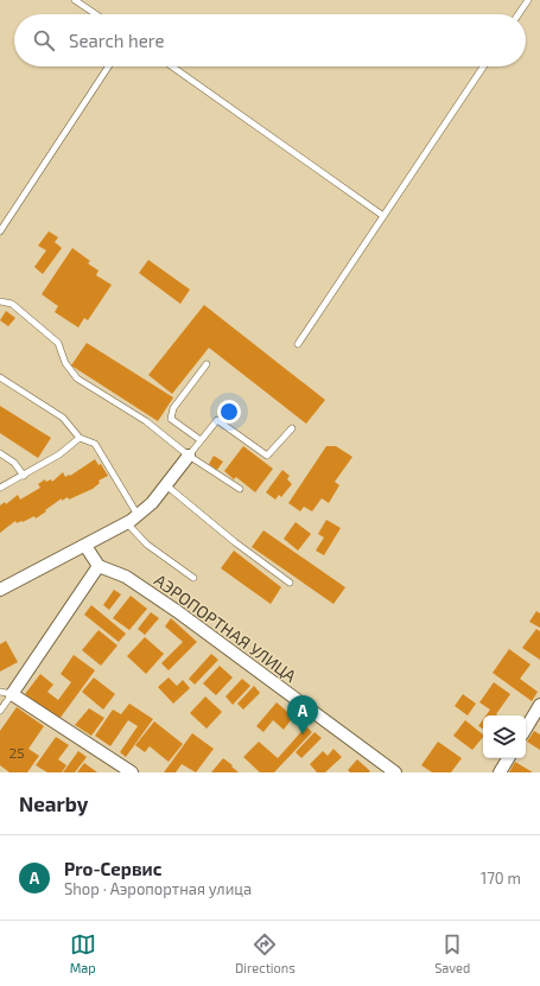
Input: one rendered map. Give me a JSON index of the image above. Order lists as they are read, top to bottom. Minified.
{"streets":{"street":["АЭРОПОРТНАЯ УЛИЦА"]},"house_numbers":["25"],"page":{"search":"Search here","pins":"A","heading":"Nearby","list":[{"mark":"A","name":"Pro-Сервис","note":"Shop · Аэропортная улица","value":"170 m"}],"nav":["Map","Directions","Saved"]}}
